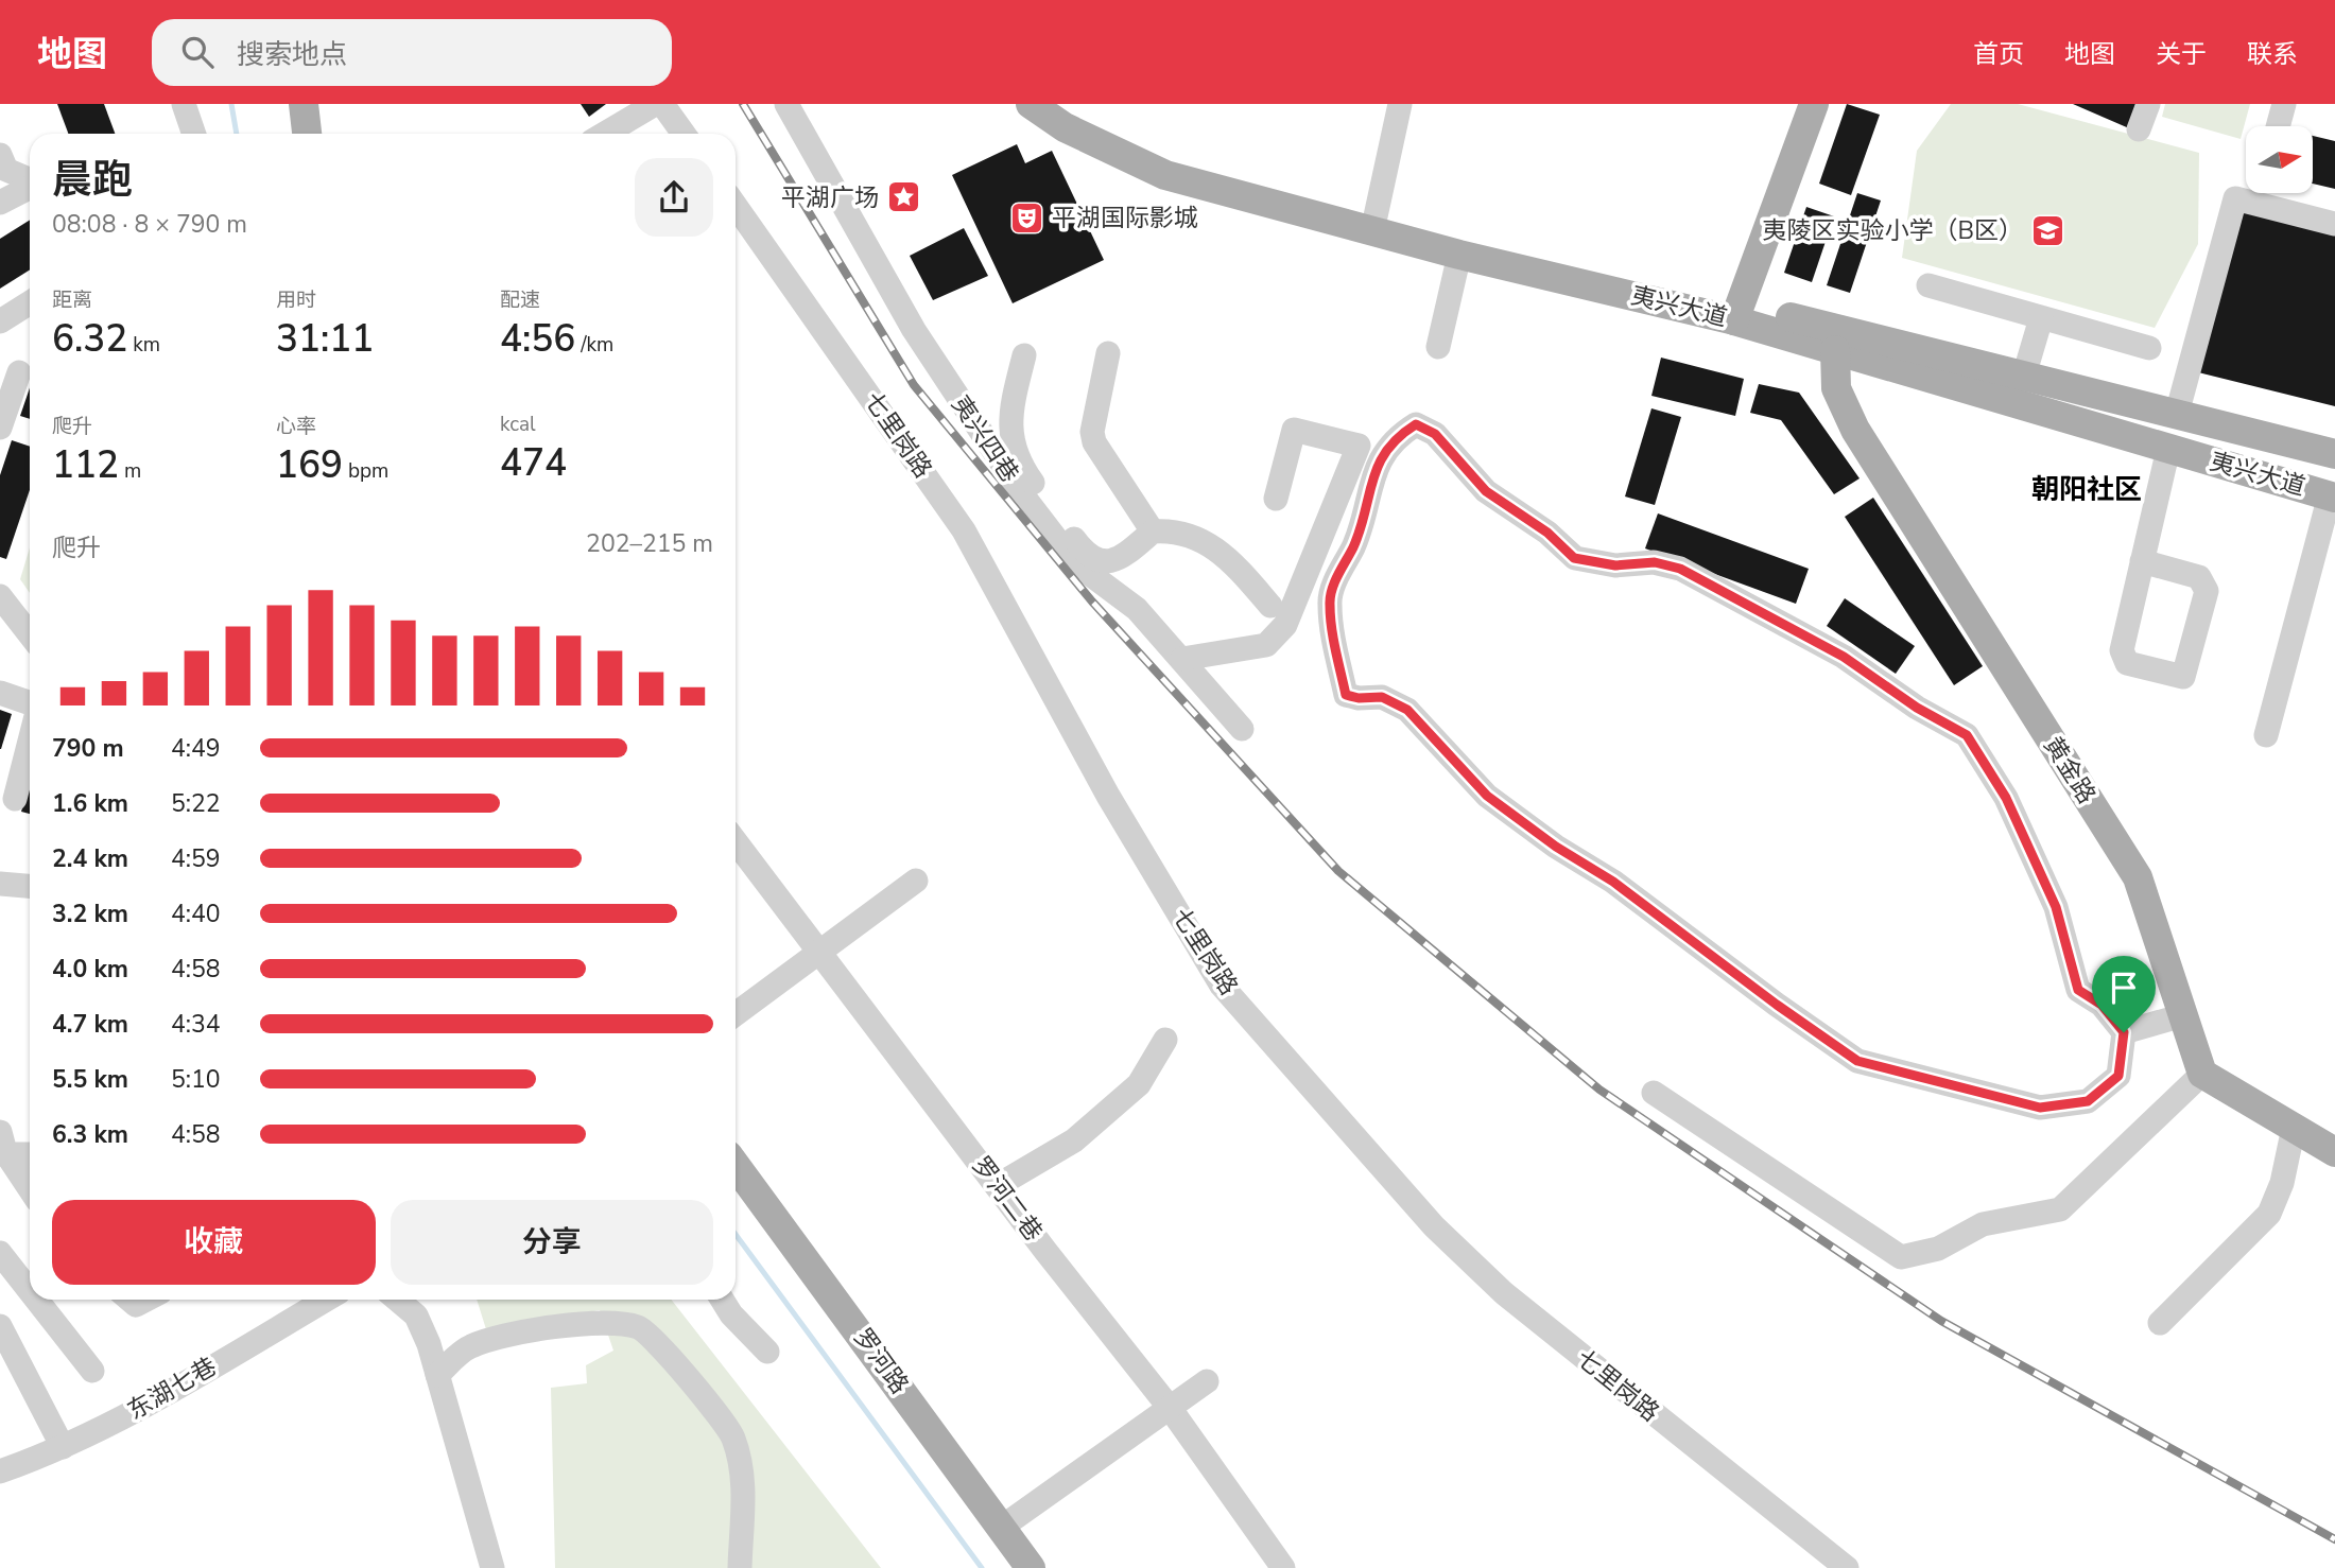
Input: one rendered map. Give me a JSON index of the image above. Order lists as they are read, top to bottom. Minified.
{"streets":{"main road":["夷兴大道","黄金路","罗河路"],"street":["七里岗路","夷兴四巷","罗河二巷","东湖七巷"]},"crossings":[["夷兴大道","黄金路"]],"districts":["朝阳社区"],"places":{"place":["平湖广场"],"theatre":["平湖国际影城"],"school or university":["夷陵区实验小学（B区）"]},"north":"right","page":{"header":"地图","search":"搜索地点","nav":["首页","地图","关于","联系"],"heading":["晨跑","08:08 · 8 × 790 m"],"stats":[["距离","6.32 km"],["用时","31:11"],["配速","4:56 /km"],["爬升","112 m"],["心率","169 bpm"],["kcal","474"]],"chart":["爬升","202–215 m"],"list":[{"name":"790 m","note":"4:49"},{"name":"1.6 km","note":"5:22"},{"name":"2.4 km","note":"4:59"},{"name":"3.2 km","note":"4:40"},{"name":"4.0 km","note":"4:58"},{"name":"4.7 km","note":"4:34"},{"name":"5.5 km","note":"5:10"},{"name":"6.3 km","note":"4:58"}],"buttons":["收藏","分享"]}}
